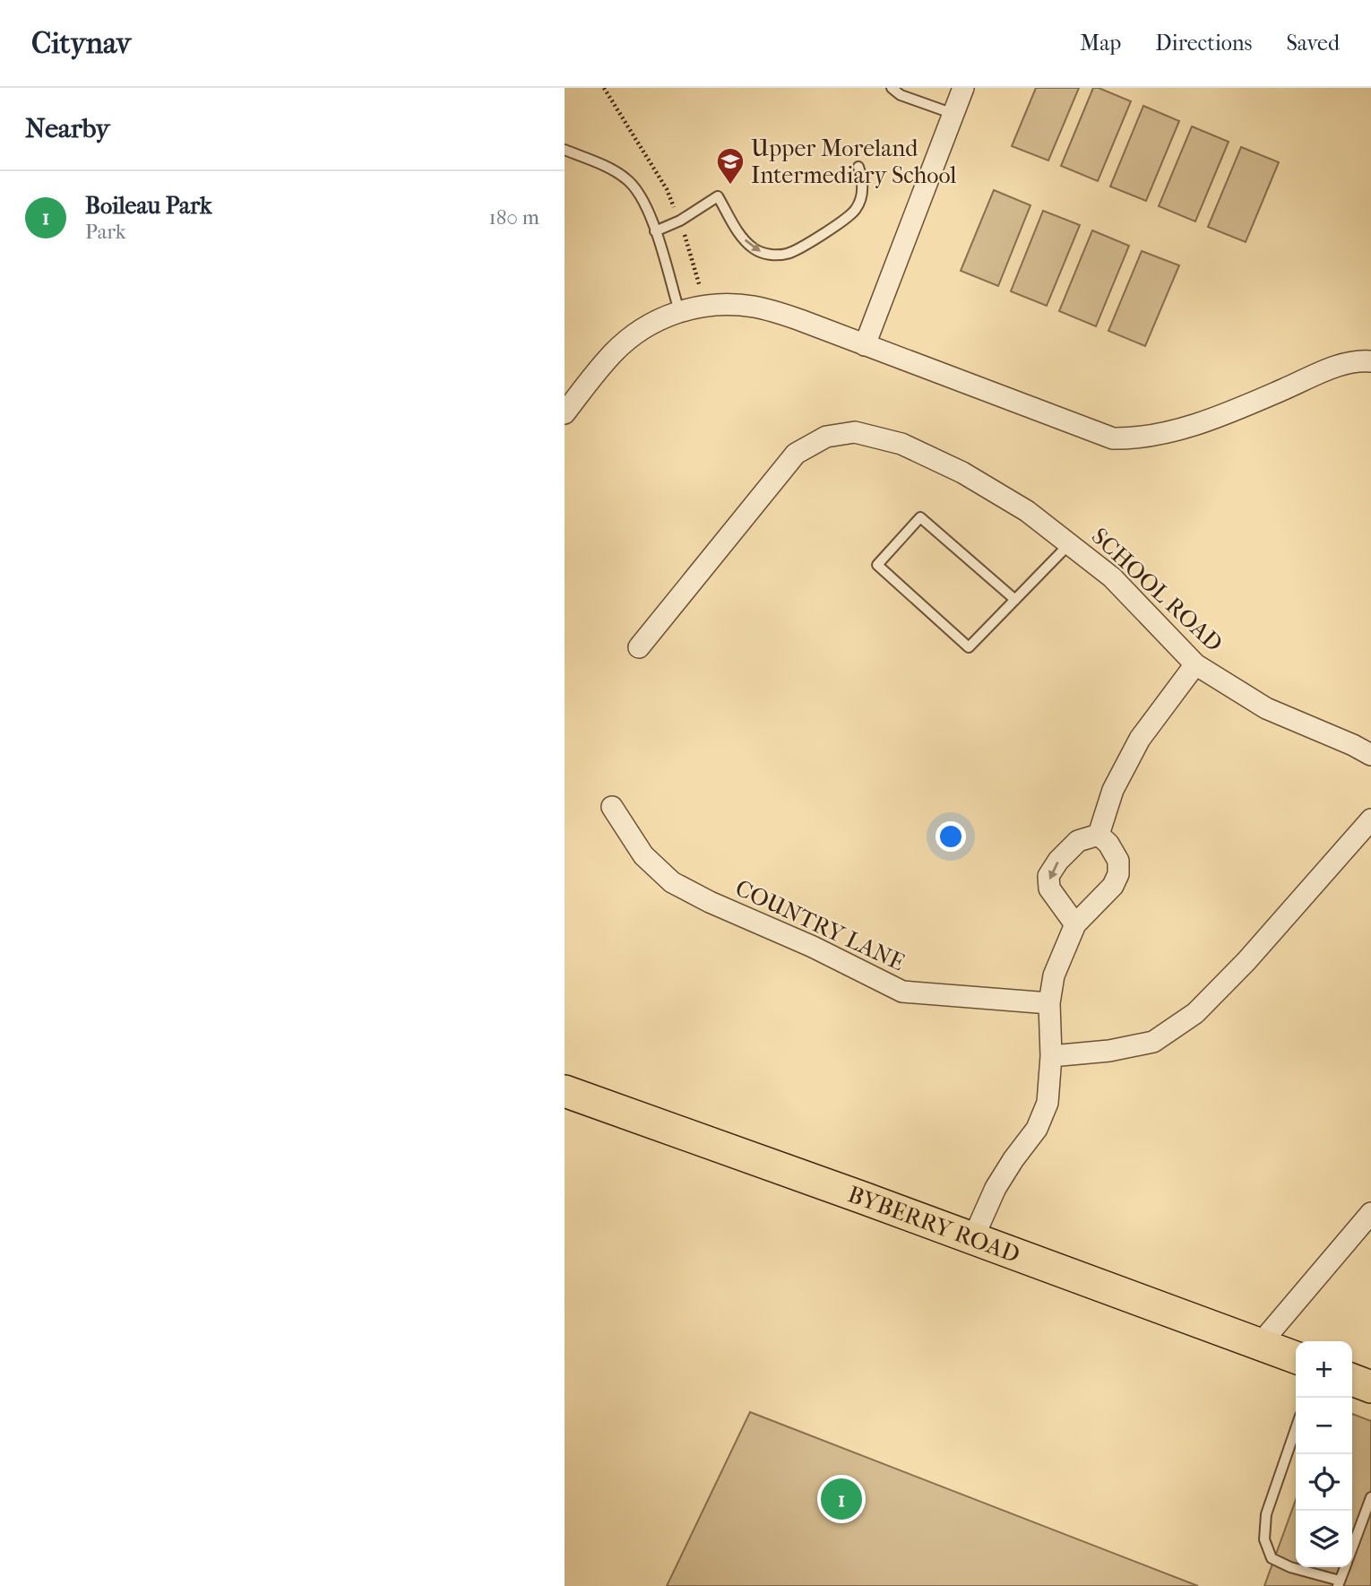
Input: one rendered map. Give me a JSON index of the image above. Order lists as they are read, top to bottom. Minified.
{"streets":{"main road":["BYBERRY ROAD"],"street":["SCHOOL ROAD","COUNTRY LANE"]},"places":{"school or university":["Upper Moreland Intermediary School"]},"page":{"header":"Citynav","nav":["Map","Directions","Saved"],"heading":"Nearby","list":[{"mark":"1","name":"Boileau Park","note":"Park","value":"180 m"}],"map_buttons":["+","−"],"pins":"1"}}
